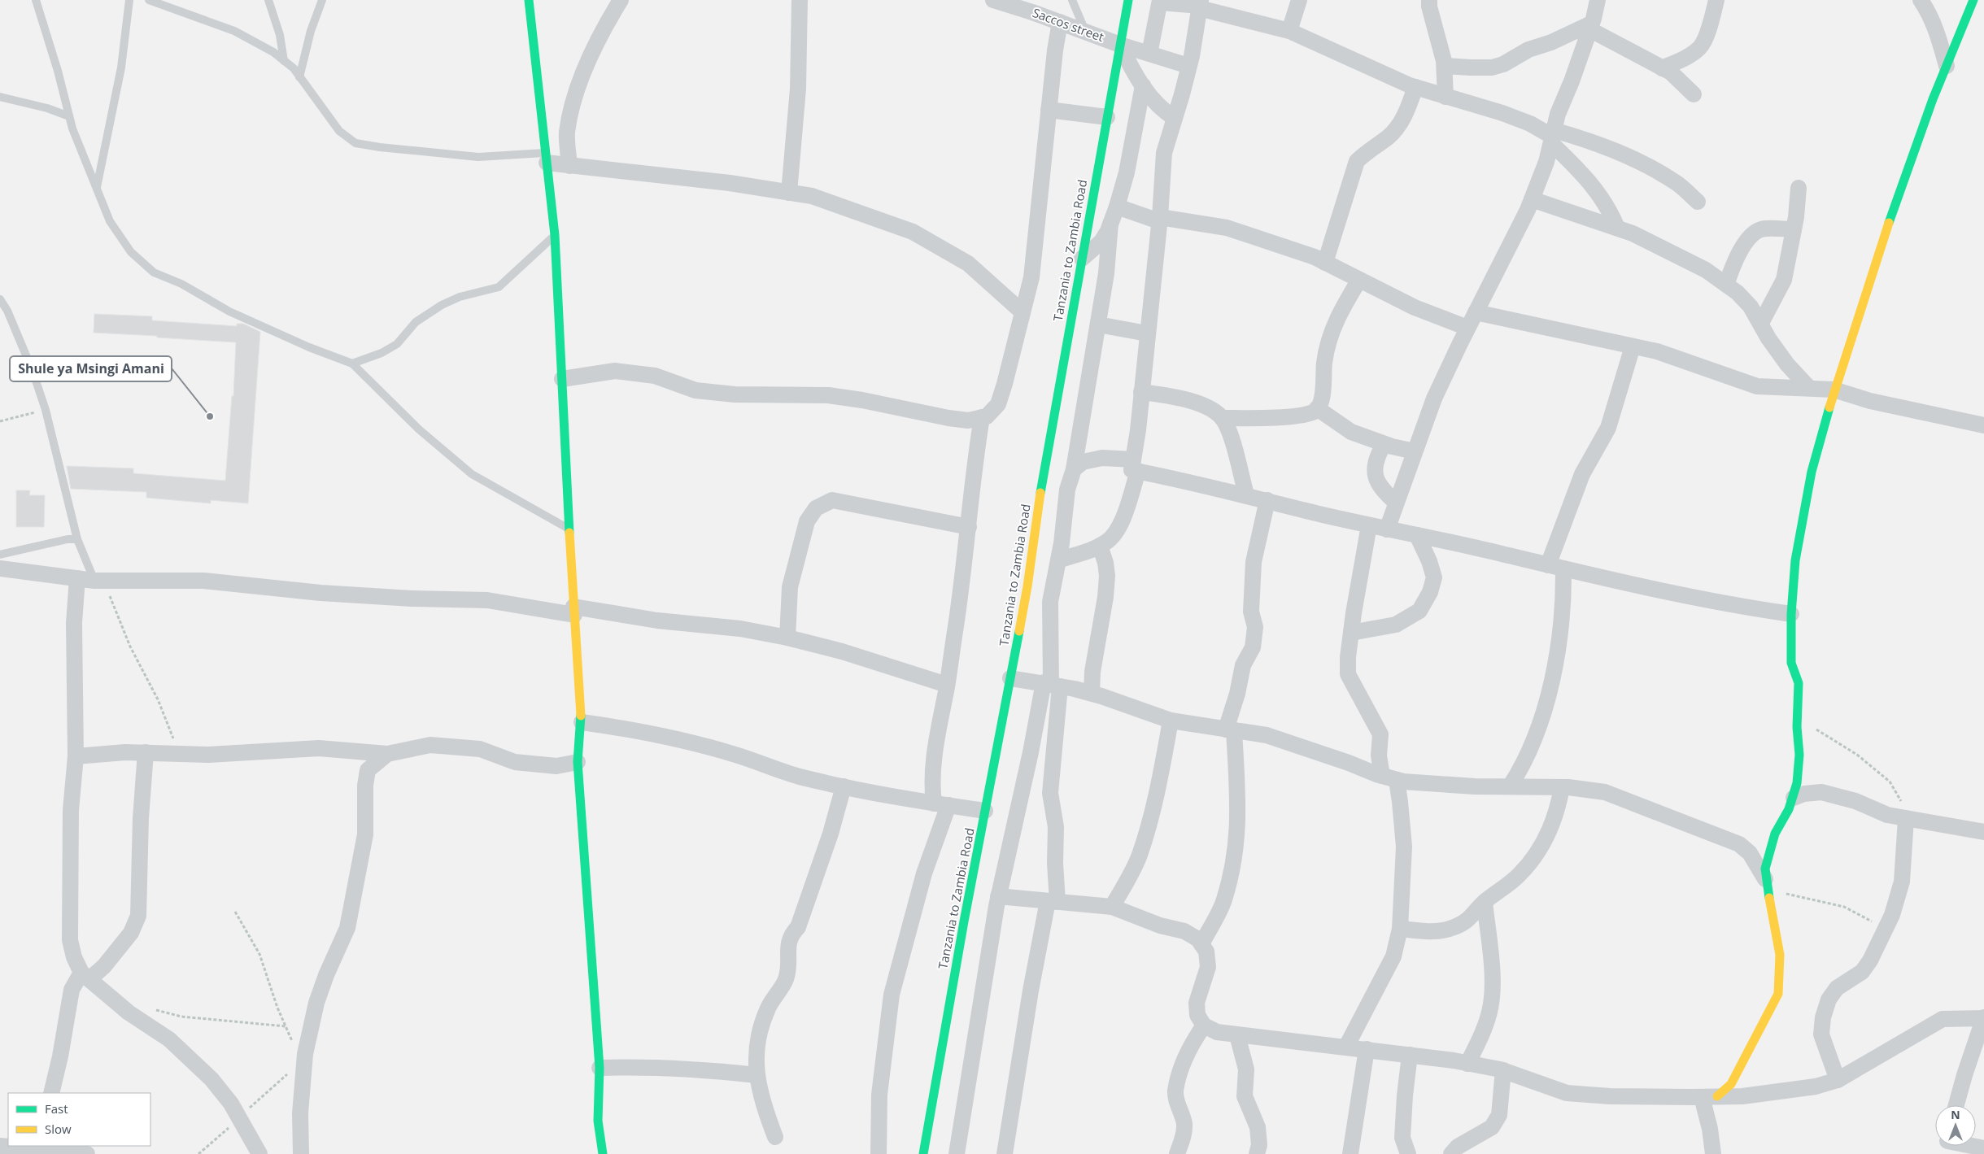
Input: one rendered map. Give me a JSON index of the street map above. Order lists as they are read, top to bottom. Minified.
{"streets":{"main road":["Tanzania to Zambia Road"],"street":["Saccos street"]},"crossings":[["Saccos street","Tanzania to Zambia Road"]],"places":["Shule ya Msingi Amani"],"legend":["Fast","Slow"],"north":"top"}
